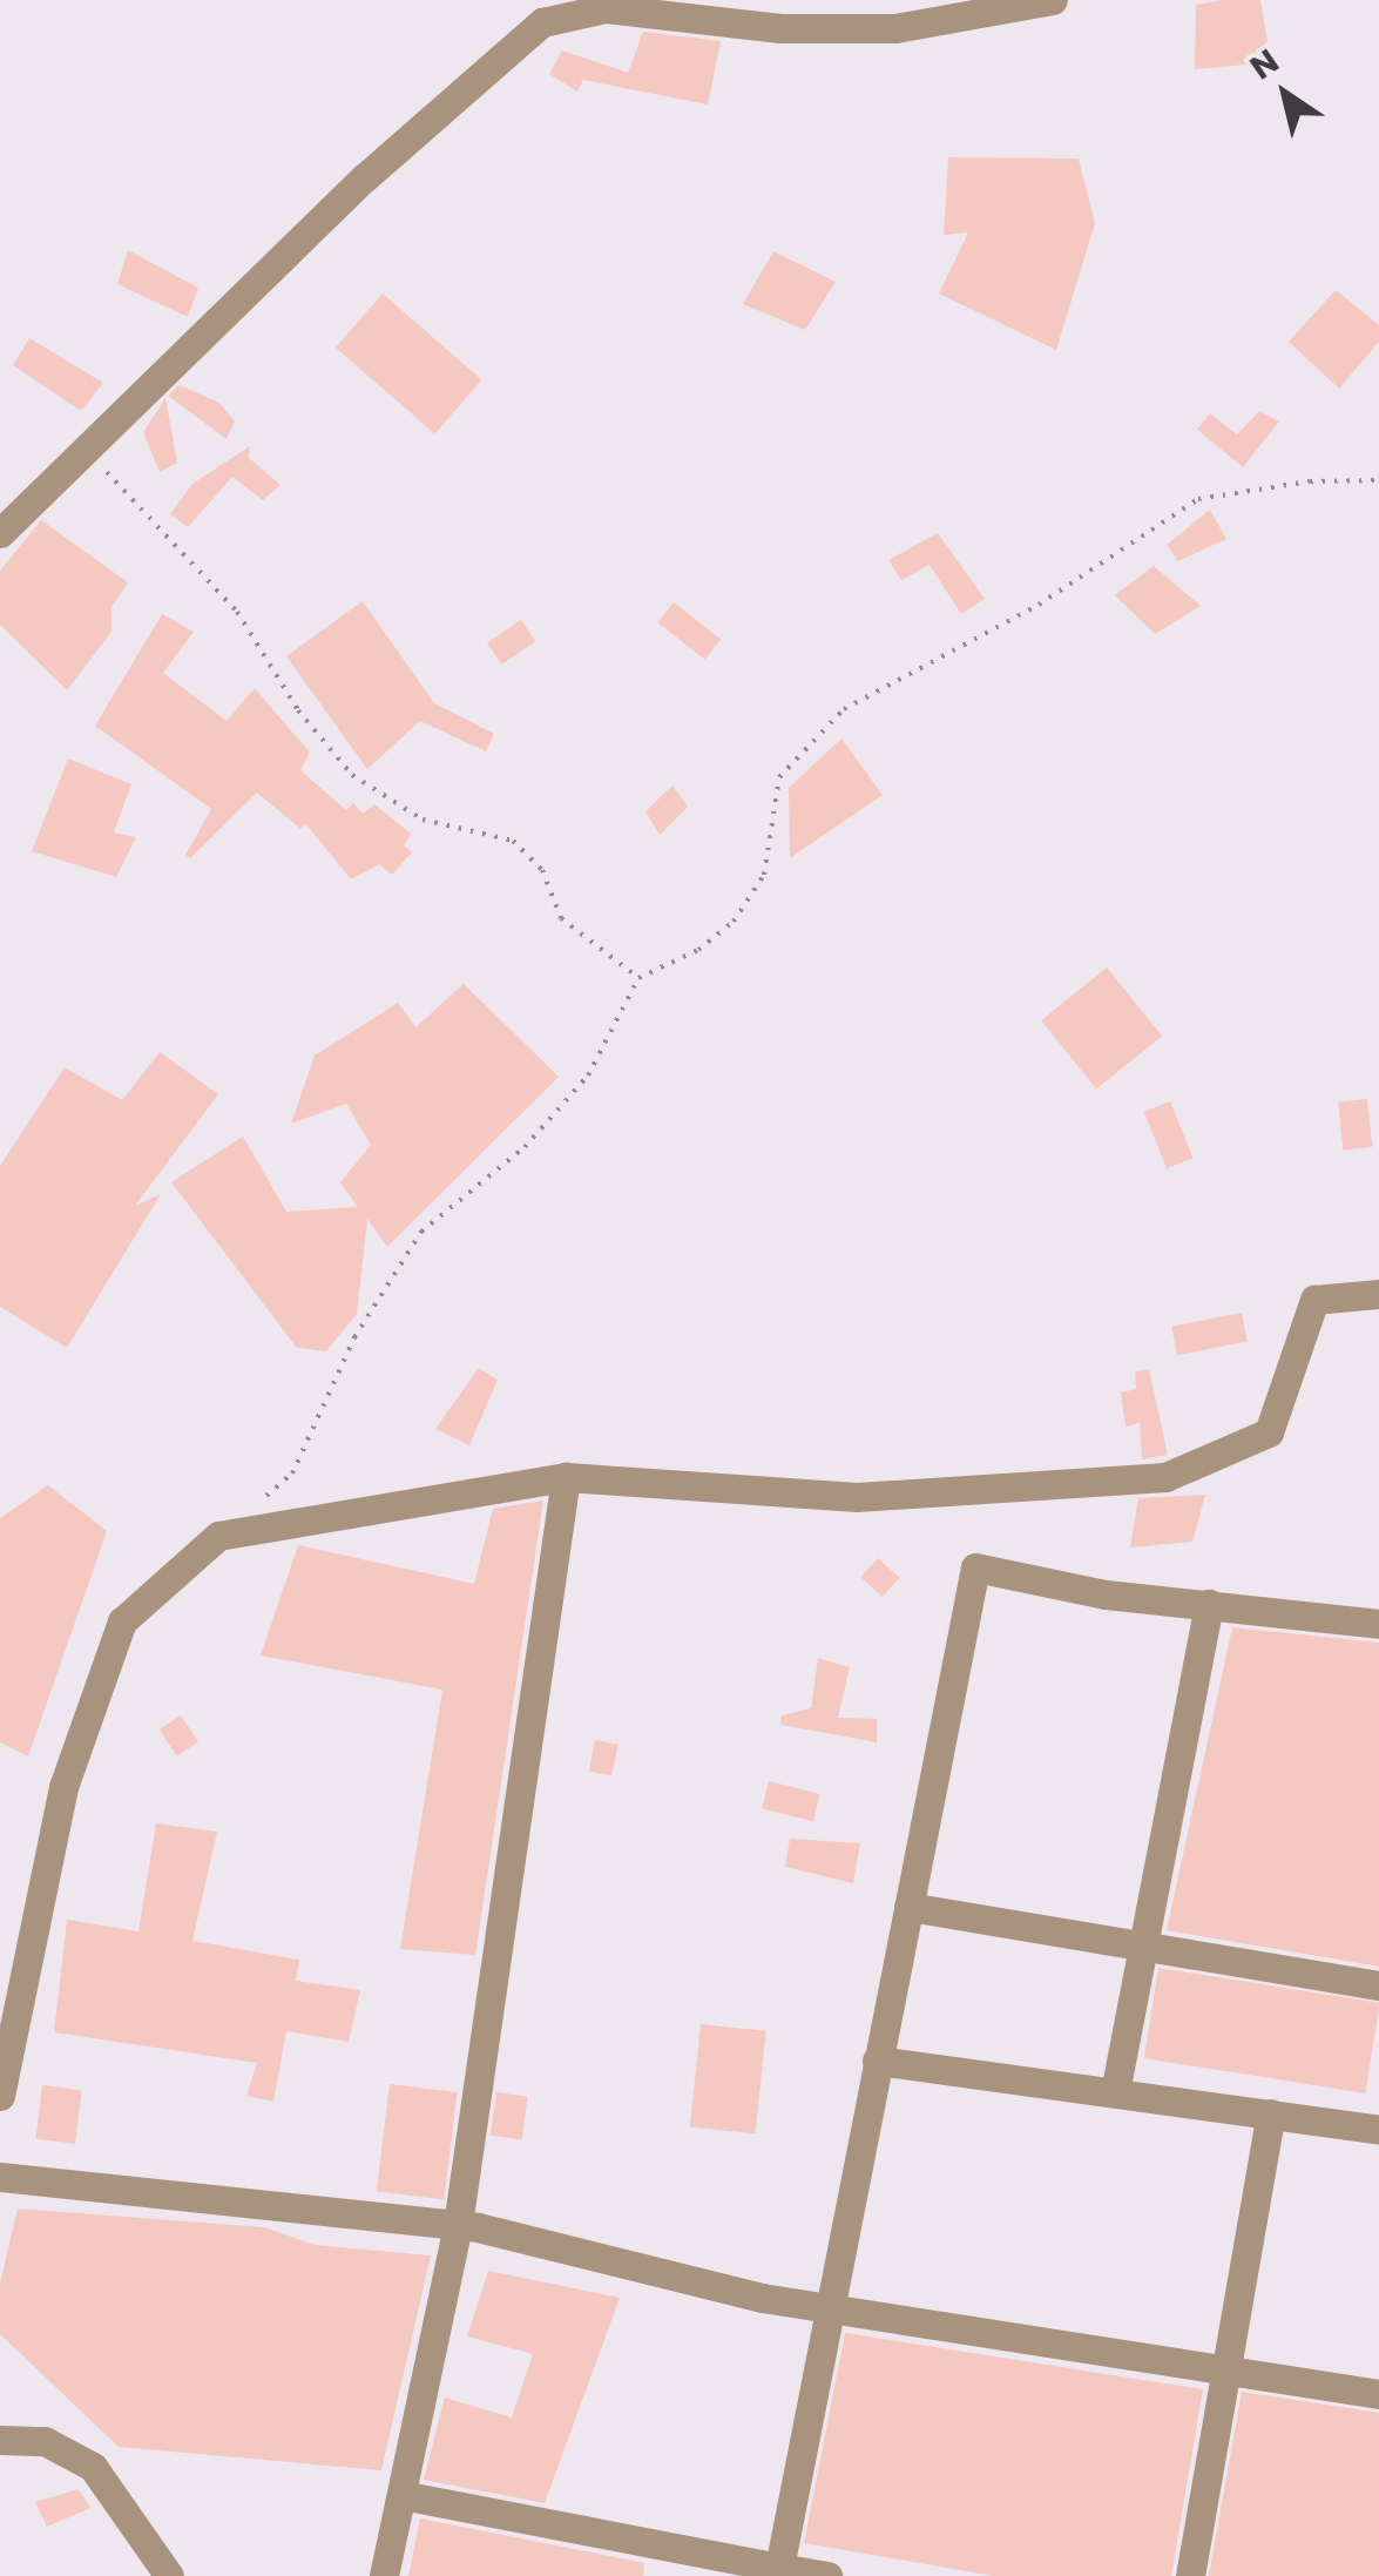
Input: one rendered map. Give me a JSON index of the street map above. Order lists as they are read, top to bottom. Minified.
{"north":"top left"}
